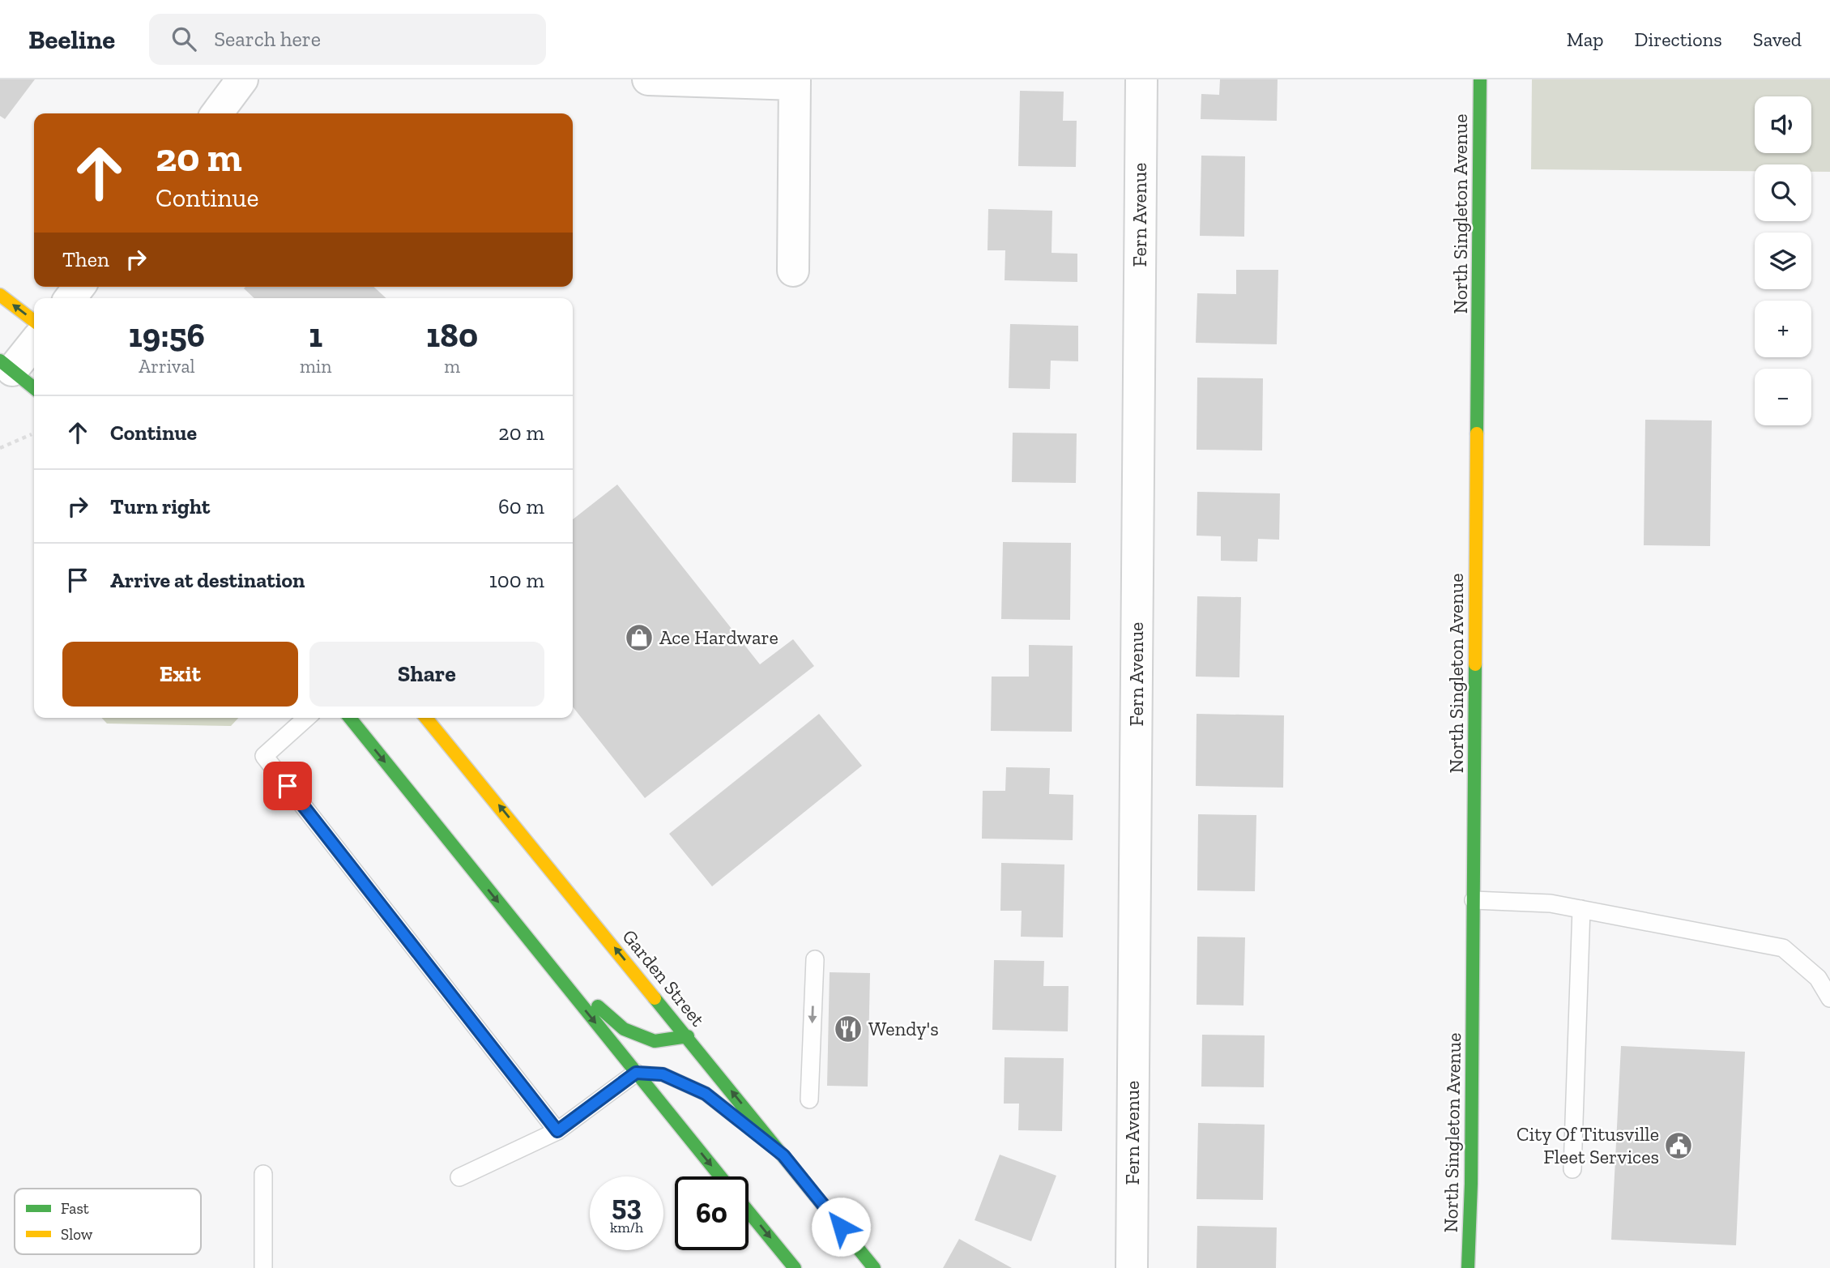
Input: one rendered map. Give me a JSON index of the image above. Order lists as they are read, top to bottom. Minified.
{"streets":{"main road":["North Singleton Avenue","Garden Street"],"street":["Fern Avenue"]},"places":{"shop":["Ace Hardware"],"restaurant":["Wendy's"],"public building":["City Of Titusville Fleet Services"]},"legend":["Fast","Slow"],"page":{"header":"Beeline","search":"Search here","nav":["Map","Directions","Saved"],"map_buttons":["+","−"],"turn":["20 m","Continue"],"then":"Then","eta":["19:56","Arrival","1","min","180","m"],"list":[{"name":"Continue","value":"20 m"},{"name":"Turn right","value":"60 m"},{"name":"Arrive at destination","value":"100 m"}],"buttons":["Exit","Share"],"speed":"53 km/h","limit":"60"}}
